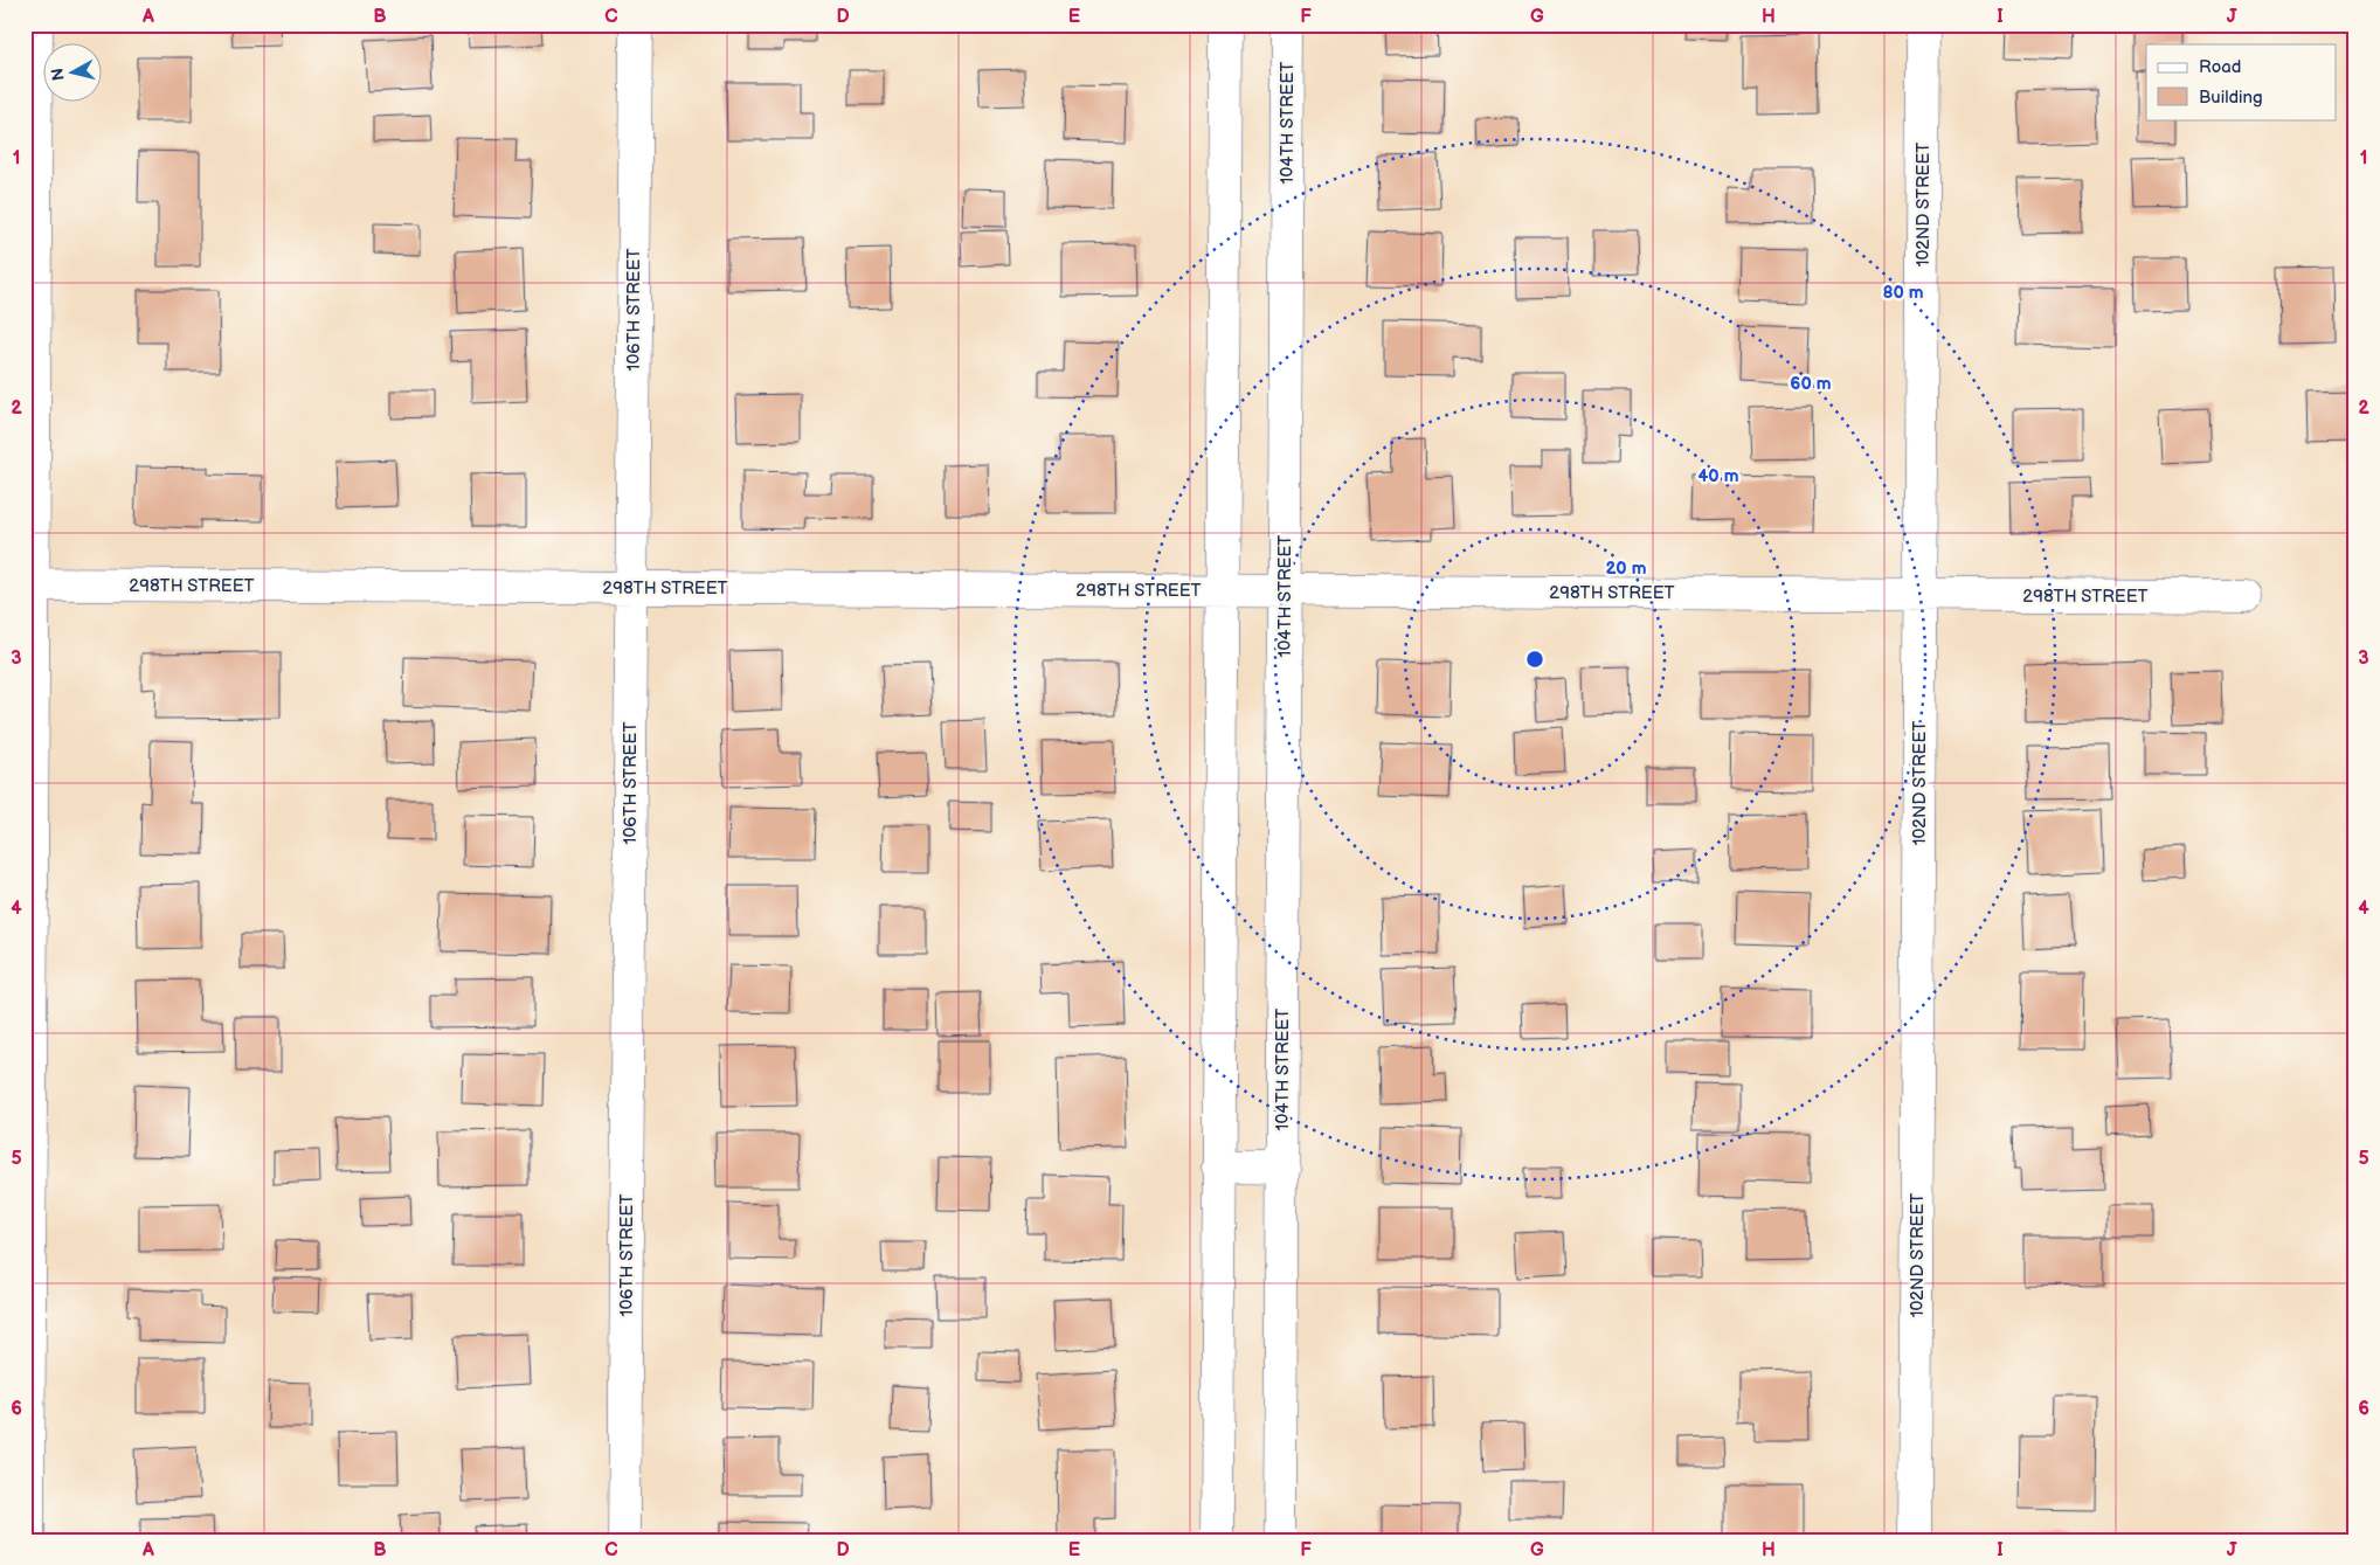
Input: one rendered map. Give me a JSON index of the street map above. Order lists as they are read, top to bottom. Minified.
{"streets":{"street":["104TH STREET","102ND STREET","106TH STREET","298TH STREET"]},"crossings":[["104TH STREET","298TH STREET"],["102ND STREET","298TH STREET"],["106TH STREET","298TH STREET"]],"legend":["Road","Building"],"north":"left","grid":{"columns":["A","B","C","D","E","F","G","H","I","J"],"rows":["1","2","3","4","5","6"]},"rings":["80 m","60 m","40 m","20 m"]}
